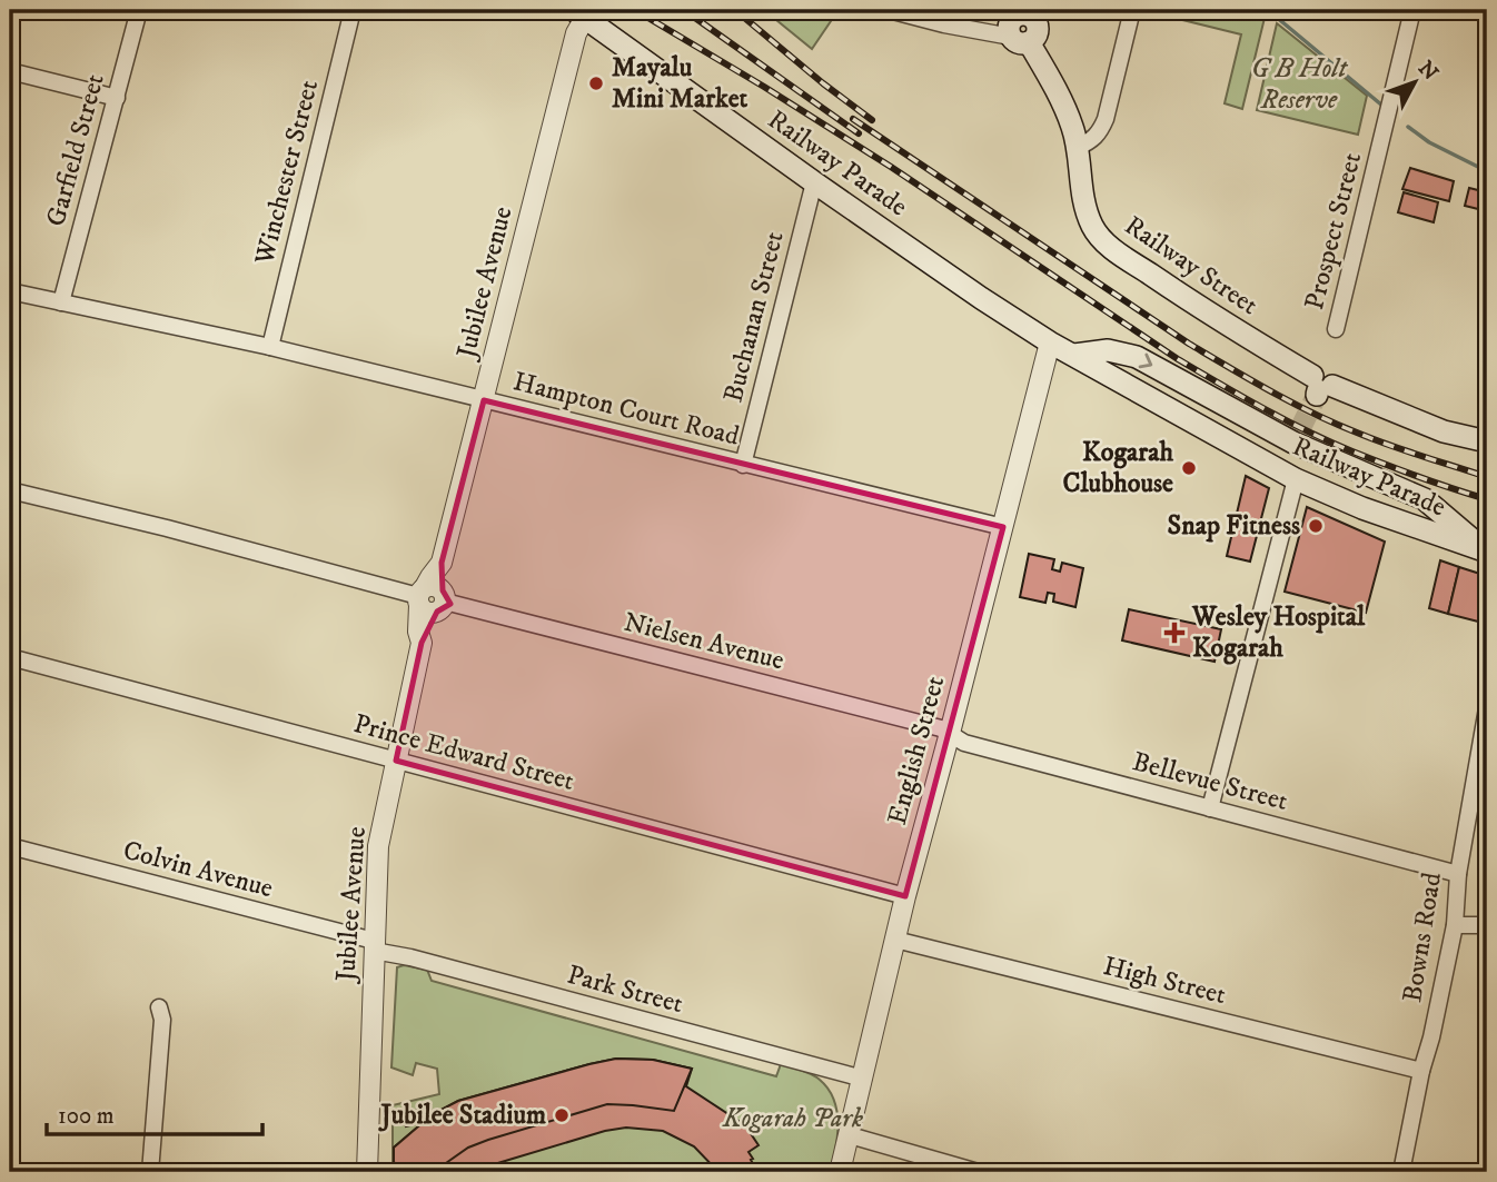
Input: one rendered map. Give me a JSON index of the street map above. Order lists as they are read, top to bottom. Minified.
{"streets":{"main road":["Railway Parade","Railway Street"],"street":["Garfield Street","Winchester Street","Prospect Street","Jubilee Avenue","Buchanan Street","Hampton Court Road","Nielsen Avenue","English Street","Prince Edward Street","Bellevue Street","Colvin Avenue","Bowns Road","High Street","Park Street"]},"crossings":[["Garfield Street","Hampton Court Road"],["Railway Parade","Jubilee Avenue"],["Railway Parade","Buchanan Street"],["Railway Parade","English Street"],["Winchester Street","Hampton Court Road"],["Jubilee Avenue","Hampton Court Road"],["Jubilee Avenue","Nielsen Avenue"],["Jubilee Avenue","Prince Edward Street"],["Jubilee Avenue","Colvin Avenue"],["Jubilee Avenue","Park Street"],["Buchanan Street","Hampton Court Road"],["Hampton Court Road","English Street"],["Nielsen Avenue","English Street"],["Nielsen Avenue","Bellevue Street"],["English Street","Prince Edward Street"],["English Street","Bellevue Street"],["English Street","High Street"],["English Street","Park Street"],["Bellevue Street","Bowns Road"],["Colvin Avenue","Park Street"],["Bowns Road","High Street"]],"parks":["G B Holt Reserve","Kogarah Park"],"places":{"other":["Mayalu Mini Market","Kogarah Clubhouse","Snap Fitness","Jubilee Stadium"],"health":["Wesley Hospital Kogarah"]},"scale_bar":"100 m","north":"top right"}
